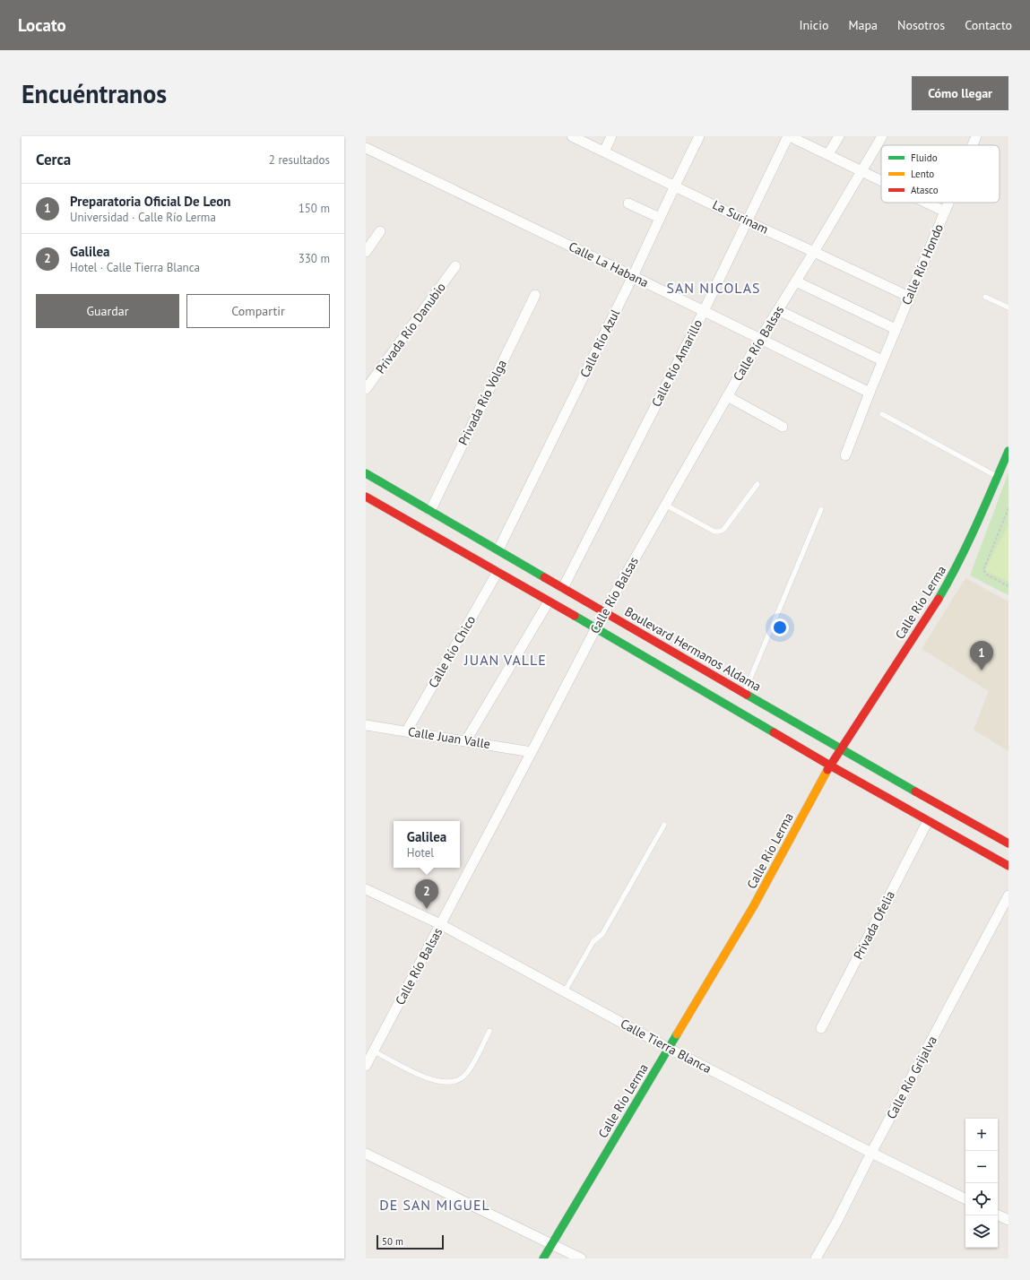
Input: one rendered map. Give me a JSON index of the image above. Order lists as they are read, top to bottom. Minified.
{"streets":{"main road":["Calle Río Lerma","Boulevard Hermanos Aldama"],"street":["La Surinam","Calle La Habana","Calle Río Hondo","Privada Río Danubio","Calle Río Azul","Calle Río Balsas","Calle Río Amarillo","Privada Río Volga","Calle Río Chico","Calle Juan Valle","Privada Ofelia","Calle Tierra Blanca","Calle Río Grijalva"]},"crossings":[["La Surinam","Calle Río Hondo"],["La Surinam","Calle Río Azul"],["La Surinam","Calle Río Balsas"],["La Surinam","Calle Río Amarillo"],["Calle La Habana","Calle Río Hondo"],["Calle La Habana","Calle Río Azul"],["Calle La Habana","Calle Río Balsas"],["Calle La Habana","Calle Río Amarillo"],["Calle Río Azul","Boulevard Hermanos Aldama"],["Calle Río Balsas","Boulevard Hermanos Aldama"],["Calle Río Balsas","Calle Juan Valle"],["Calle Río Balsas","Calle Tierra Blanca"],["Calle Río Amarillo","Boulevard Hermanos Aldama"],["Privada Río Volga","Boulevard Hermanos Aldama"],["Calle Río Lerma","Boulevard Hermanos Aldama"],["Calle Río Lerma","Calle Tierra Blanca"],["Calle Río Chico","Calle Juan Valle"],["Calle Tierra Blanca","Calle Río Grijalva"]],"districts":["SAN NICOLAS","JUAN VALLE","DE SAN MIGUEL"],"legend":["Fluido","Lento","Atasco"],"scale_bar":"50 m","page":{"header":"Locato","nav":["Inicio","Mapa","Nosotros","Contacto"],"buttons":["Cómo llegar",["Guardar","Compartir"]],"title":"Encuéntranos","heading":["Cerca","2 resultados"],"list":[{"mark":"1","name":"Preparatoria Oficial De Leon","note":"Universidad · Calle Río Lerma","value":"150 m"},{"mark":"2","name":"Galilea","note":"Hotel · Calle Tierra Blanca","value":"330 m"}],"pins":["1","2"],"popup":["Galilea","Hotel"],"map_buttons":["+","−"],"scale":"50 m"}}
